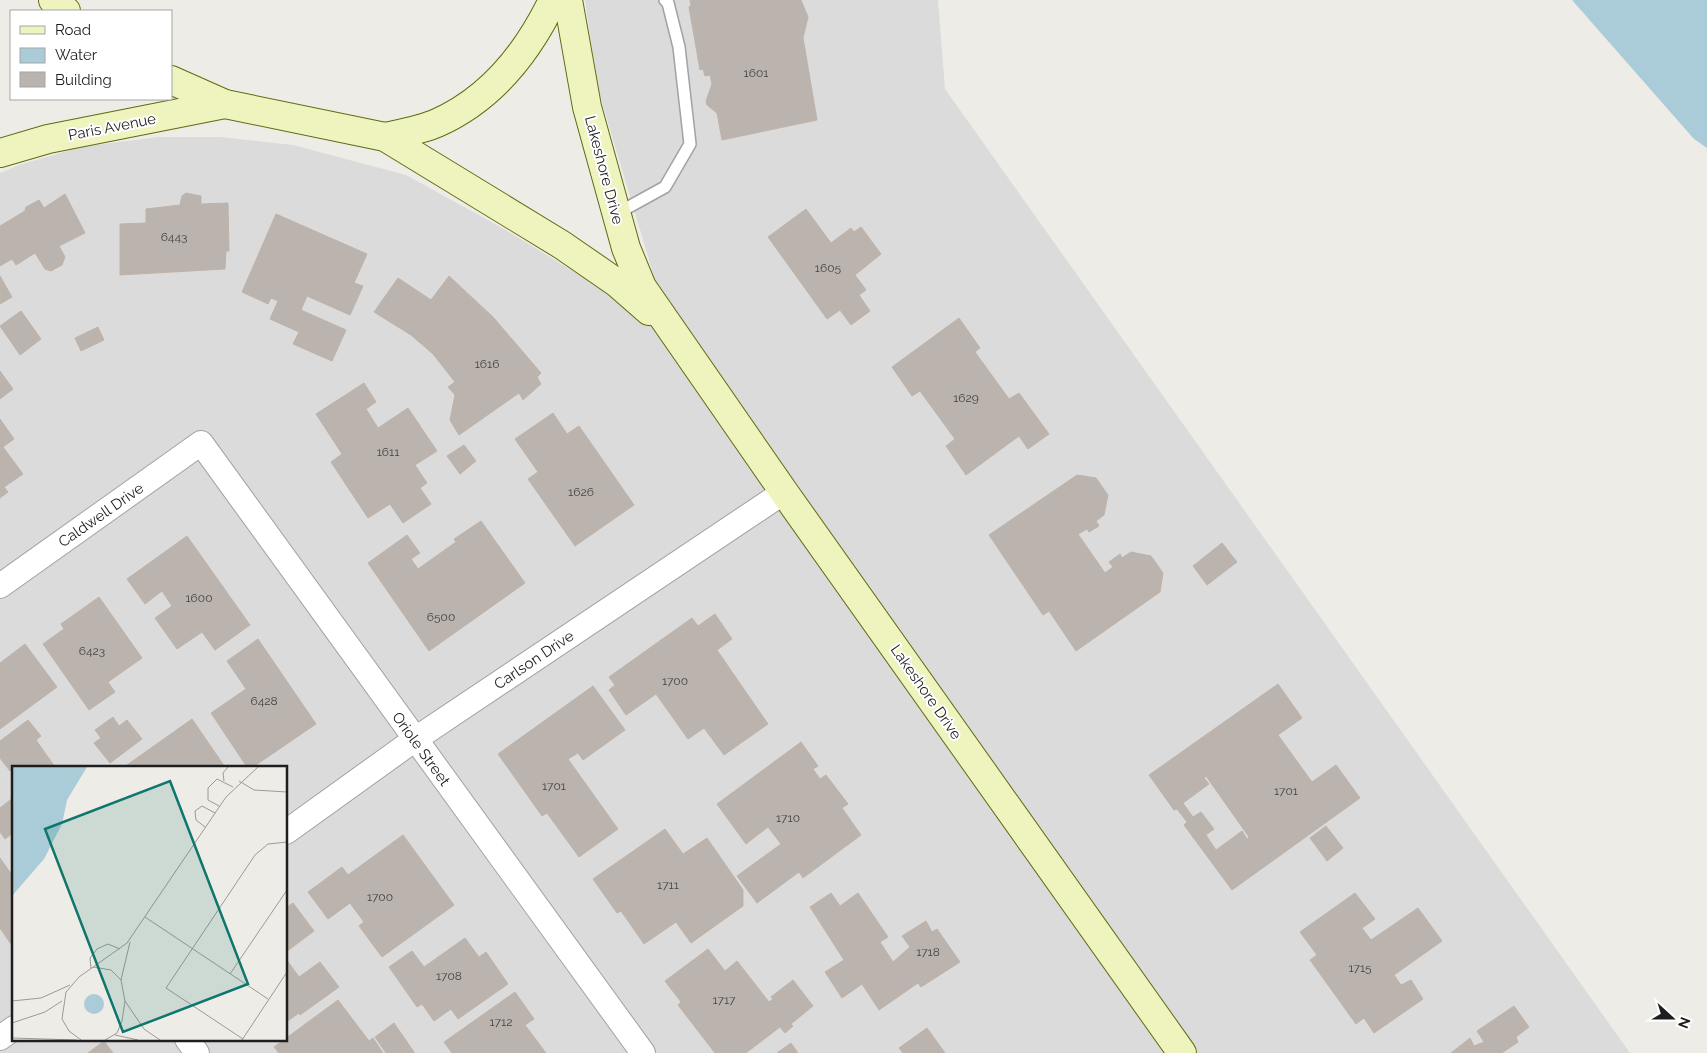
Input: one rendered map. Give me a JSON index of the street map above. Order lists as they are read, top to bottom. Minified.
{"streets":{"street":["Paris Avenue","Lakeshore Drive","Caldwell Drive","Carlson Drive","Oriole Street"]},"crossings":[["Paris Avenue","Lakeshore Drive"],["Lakeshore Drive","Carlson Drive"],["Caldwell Drive","Oriole Street"],["Carlson Drive","Oriole Street"]],"house_numbers":["1601","6443","1605","1616","1629","1611","1626","1600","6500","6423","1700","6428","1701","1701","1710","1711","1700","1718","1715","1708","1717","1712"],"legend":["Road","Water","Building"],"north":"right"}
